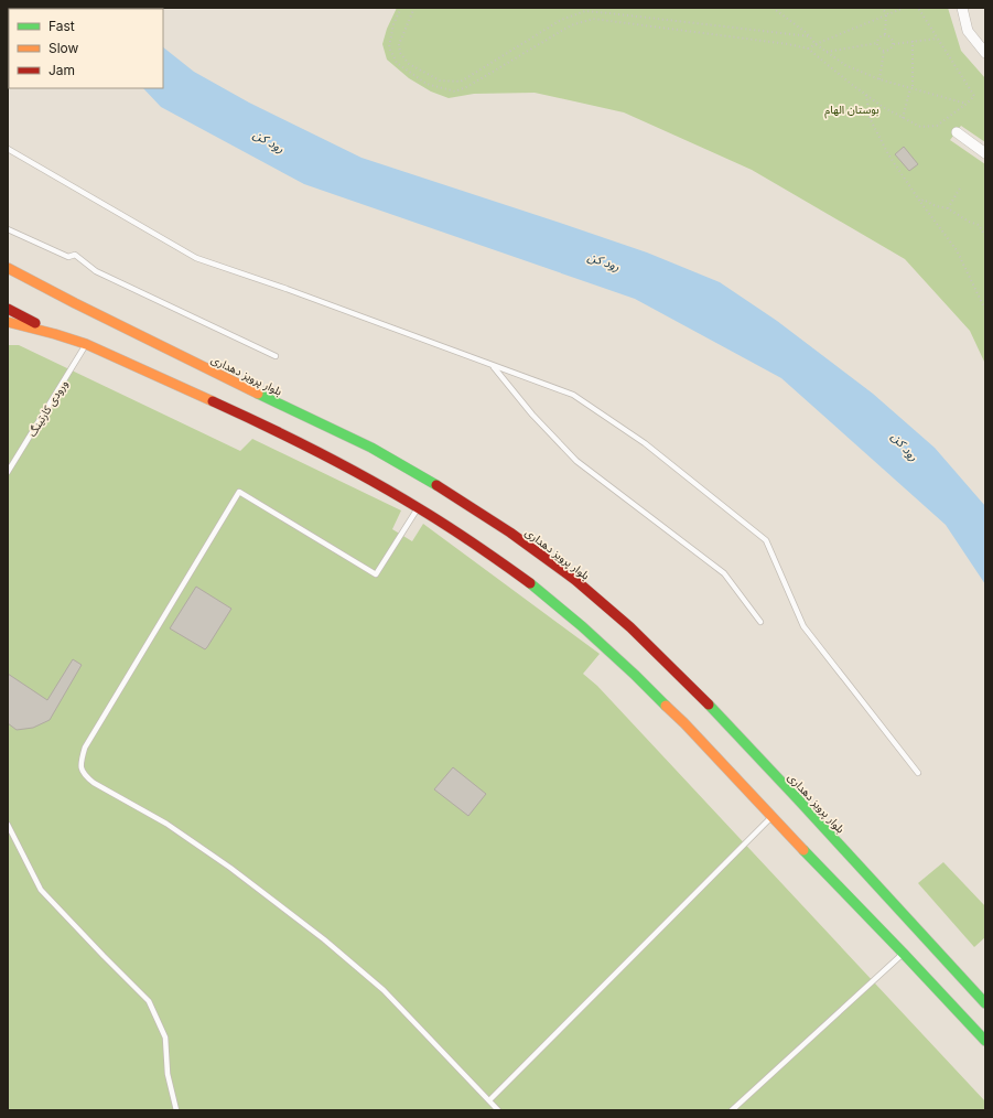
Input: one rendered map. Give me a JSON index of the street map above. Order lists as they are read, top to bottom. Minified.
{"streets":{"main road":["بلوار پرویز دهداری"],"lane":["ورودی کارتینگ"]},"water":["رود کن"],"parks":["بوستان الهام"],"legend":["Fast","Slow","Jam"]}
